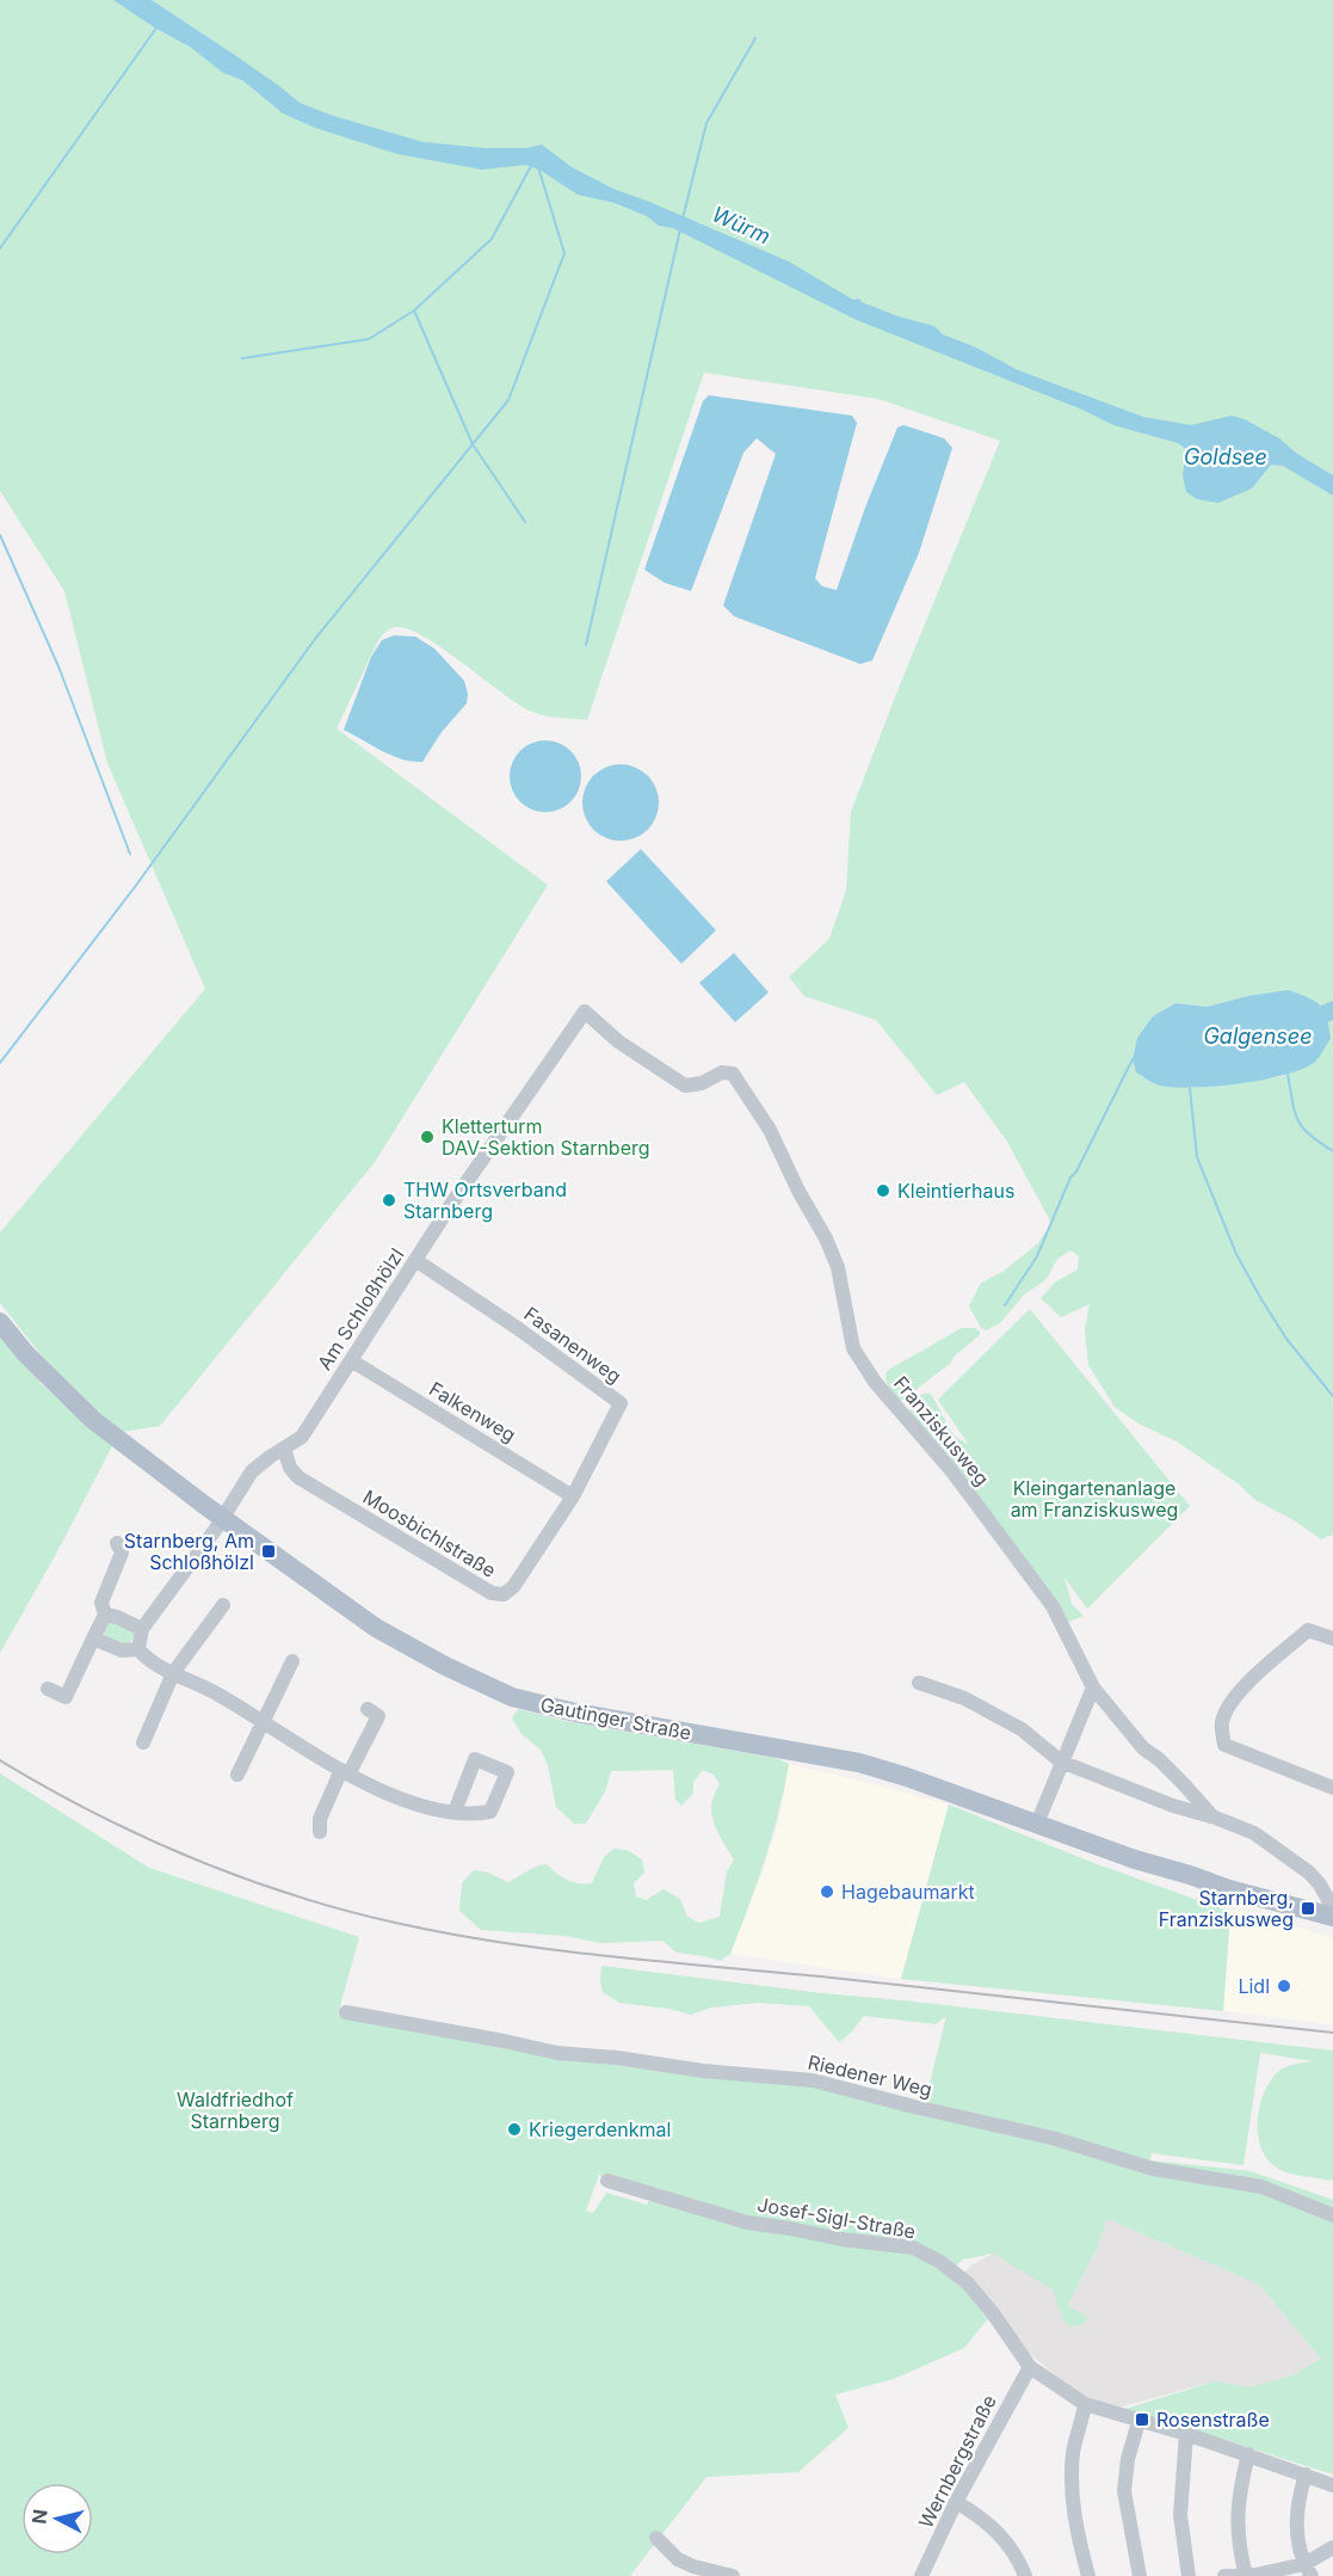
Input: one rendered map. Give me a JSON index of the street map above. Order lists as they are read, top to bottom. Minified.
{"streets":{"main road":["Gautinger Straße"],"street":["Am Schloßhölzl","Fasanenweg","Falkenweg","Franziskusweg","Moosbichlstraße","Riedener Weg","Josef-Sigl-Straße","Wernbergstraße"]},"crossings":[["Am Schloßhölzl","Fasanenweg"],["Am Schloßhölzl","Falkenweg"],["Am Schloßhölzl","Franziskusweg"],["Am Schloßhölzl","Moosbichlstraße"],["Am Schloßhölzl","Gautinger Straße"],["Fasanenweg","Falkenweg"],["Fasanenweg","Moosbichlstraße"],["Falkenweg","Moosbichlstraße"],["Josef-Sigl-Straße","Wernbergstraße"]],"water":["Würm","Goldsee","Galgensee"],"parks":["Kleingartenanlage am Franziskusweg","Waldfriedhof Starnberg"],"places":{"other":["Kletterturm DAV-Sektion Starnberg","Kleintierhaus","THW Ortsverband Starnberg","Hagebaumarkt","Lidl","Kriegerdenkmal"],"transit":["Starnberg, Am Schloßhölzl","Starnberg, Franziskusweg","Rosenstraße"]},"north":"left"}
